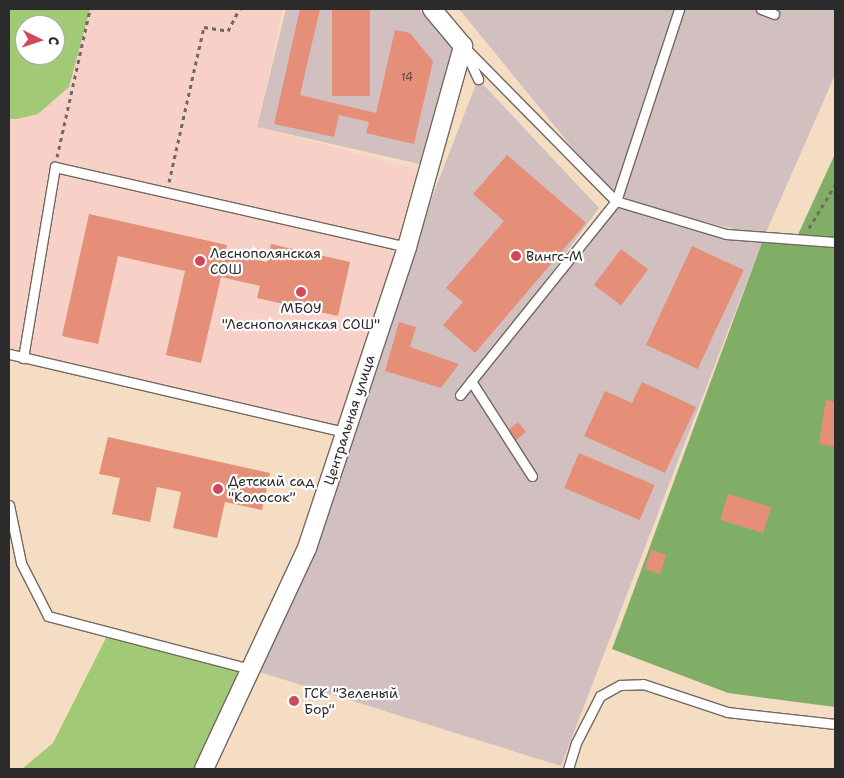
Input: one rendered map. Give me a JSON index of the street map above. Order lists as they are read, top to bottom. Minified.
{"streets":{"street":["Центральная улица"]},"places":["Вингс-М","Леснополянская СОШ","МБОУ \"Леснополянская СОШ\"","Детский сад \"Колосок\"","ГСК \"Зеленый Бор\""],"house_numbers":["14"],"north":"right"}
